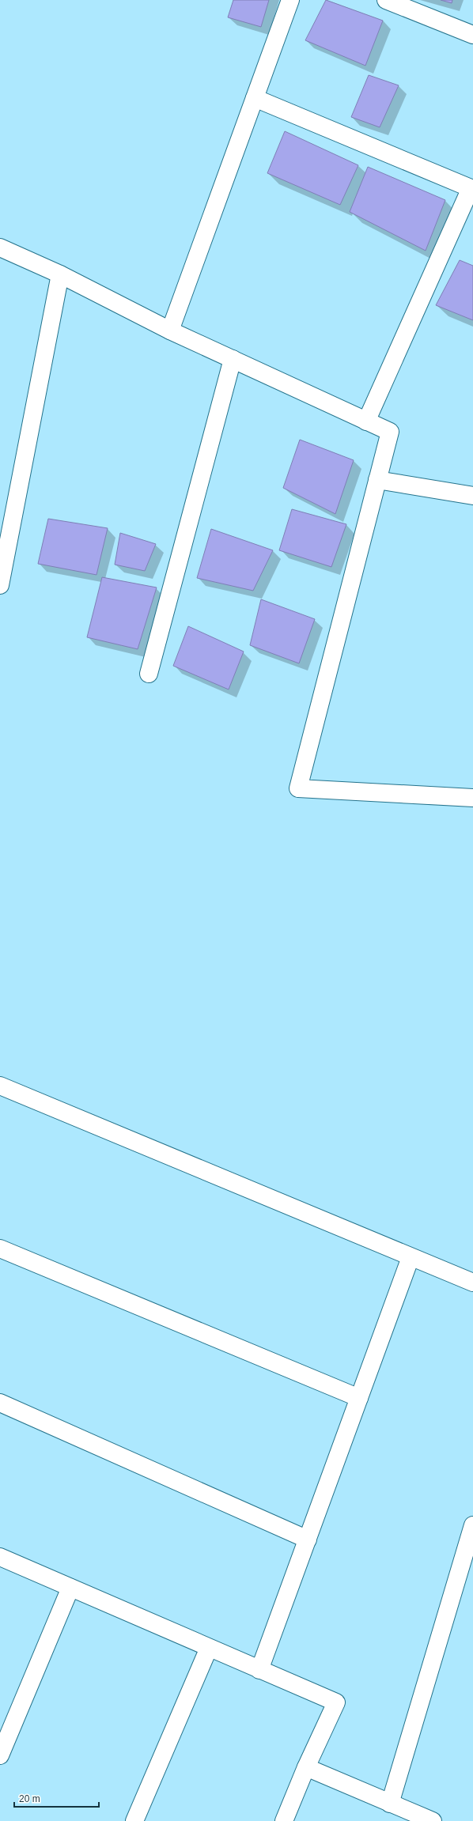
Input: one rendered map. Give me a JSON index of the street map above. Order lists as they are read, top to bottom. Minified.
{"scale_bar":"20 m"}
